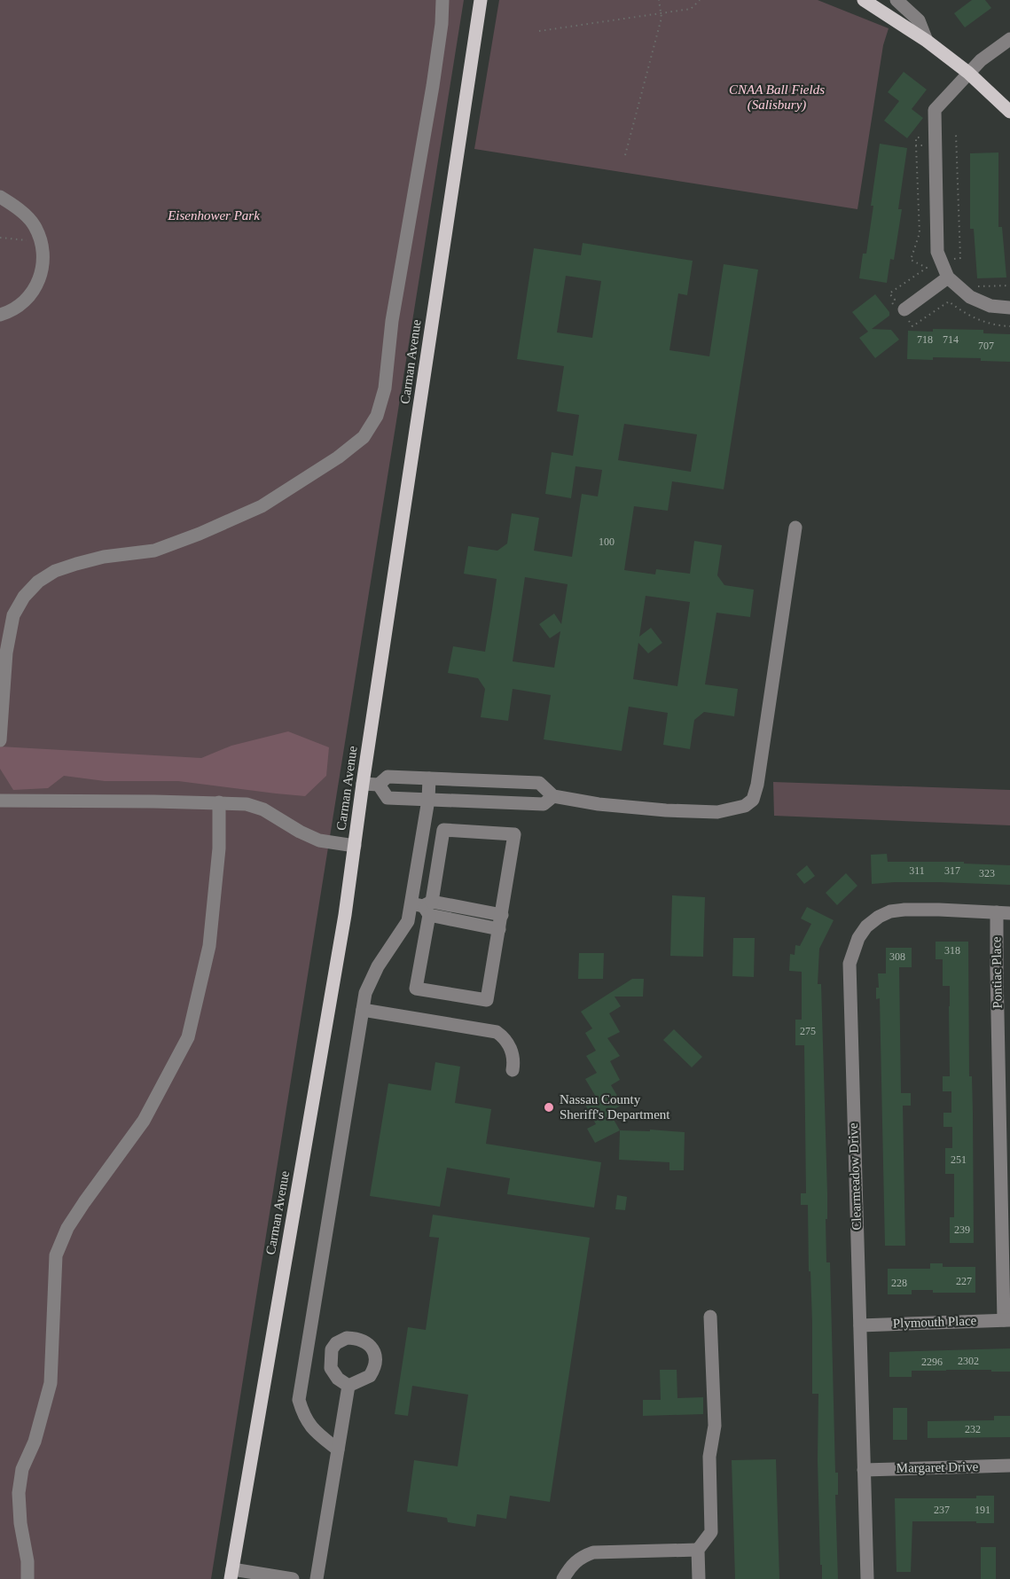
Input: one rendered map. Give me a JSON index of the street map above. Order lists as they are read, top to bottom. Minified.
{"streets":{"main road":["Carman Avenue"],"street":["Pontiac Place","Clearmeadow Drive","Plymouth Place","Margaret Drive"]},"crossings":[["Pontiac Place","Clearmeadow Drive"],["Pontiac Place","Plymouth Place"],["Clearmeadow Drive","Plymouth Place"],["Clearmeadow Drive","Margaret Drive"]],"parks":["CNAA Ball Fields (Salisbury)","Eisenhower Park"],"places":["Nassau County Sheriff's Department"],"house_numbers":["718","714","707","100","311","317","323","318","308","275","251","239","227","228","2302","2296","232","237","191"]}
